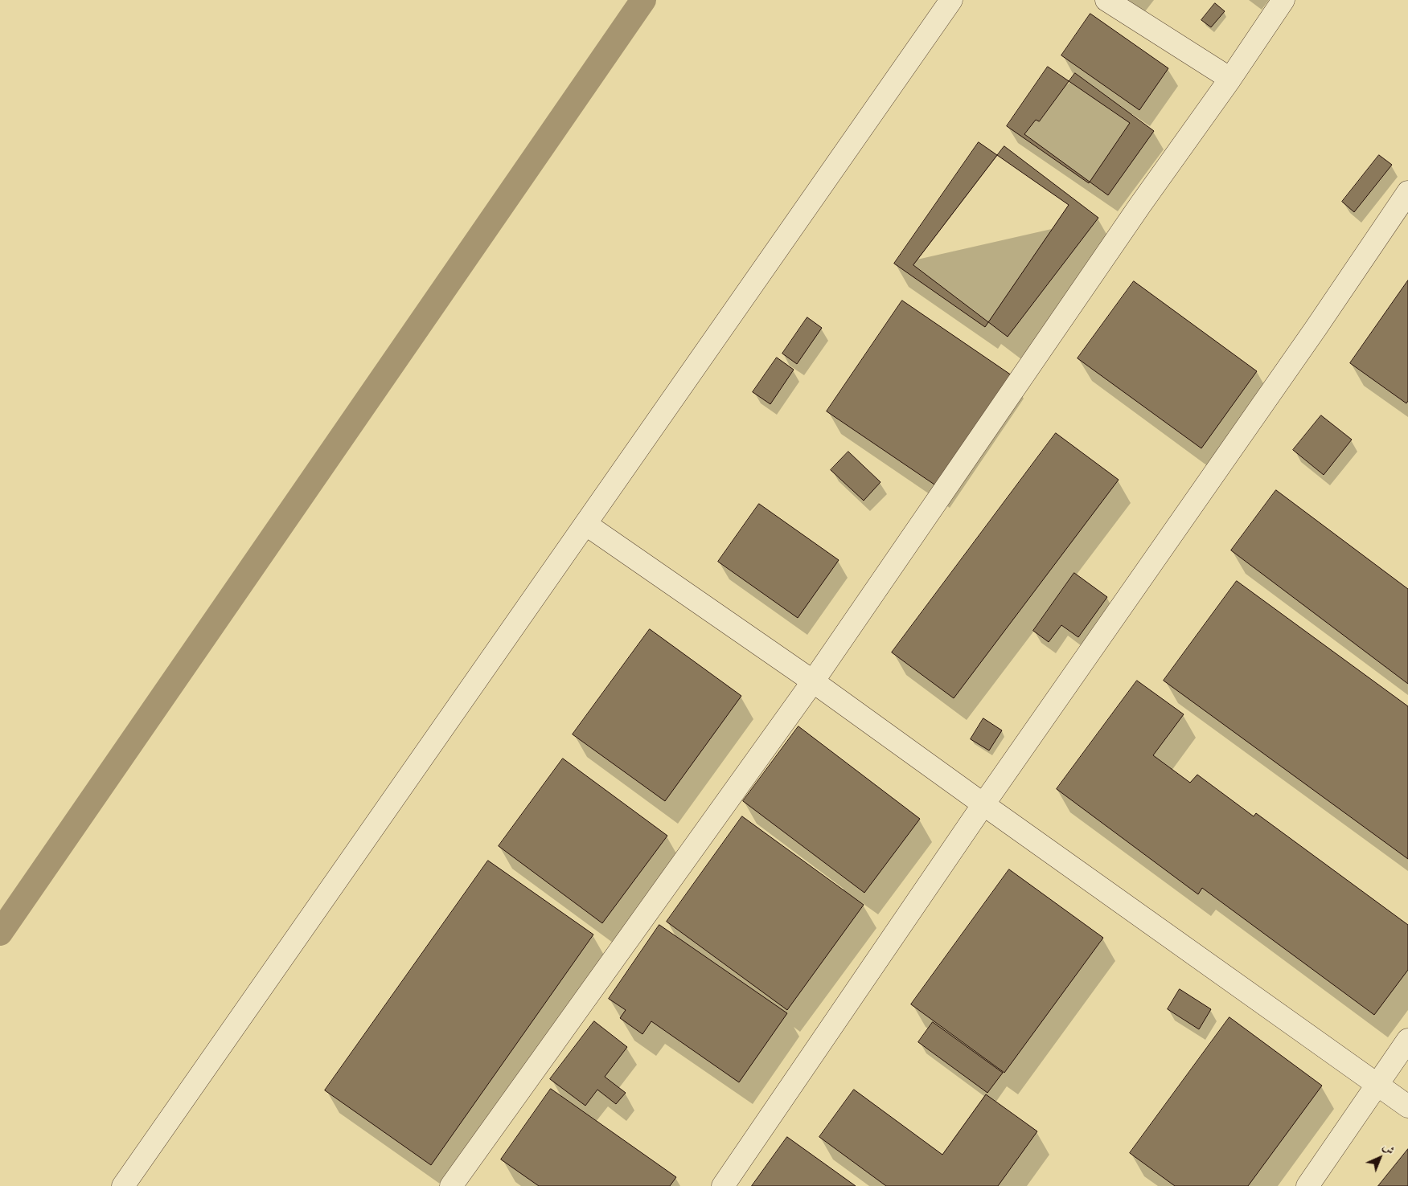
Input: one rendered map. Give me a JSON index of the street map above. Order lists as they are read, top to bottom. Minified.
{"north":"top right"}
